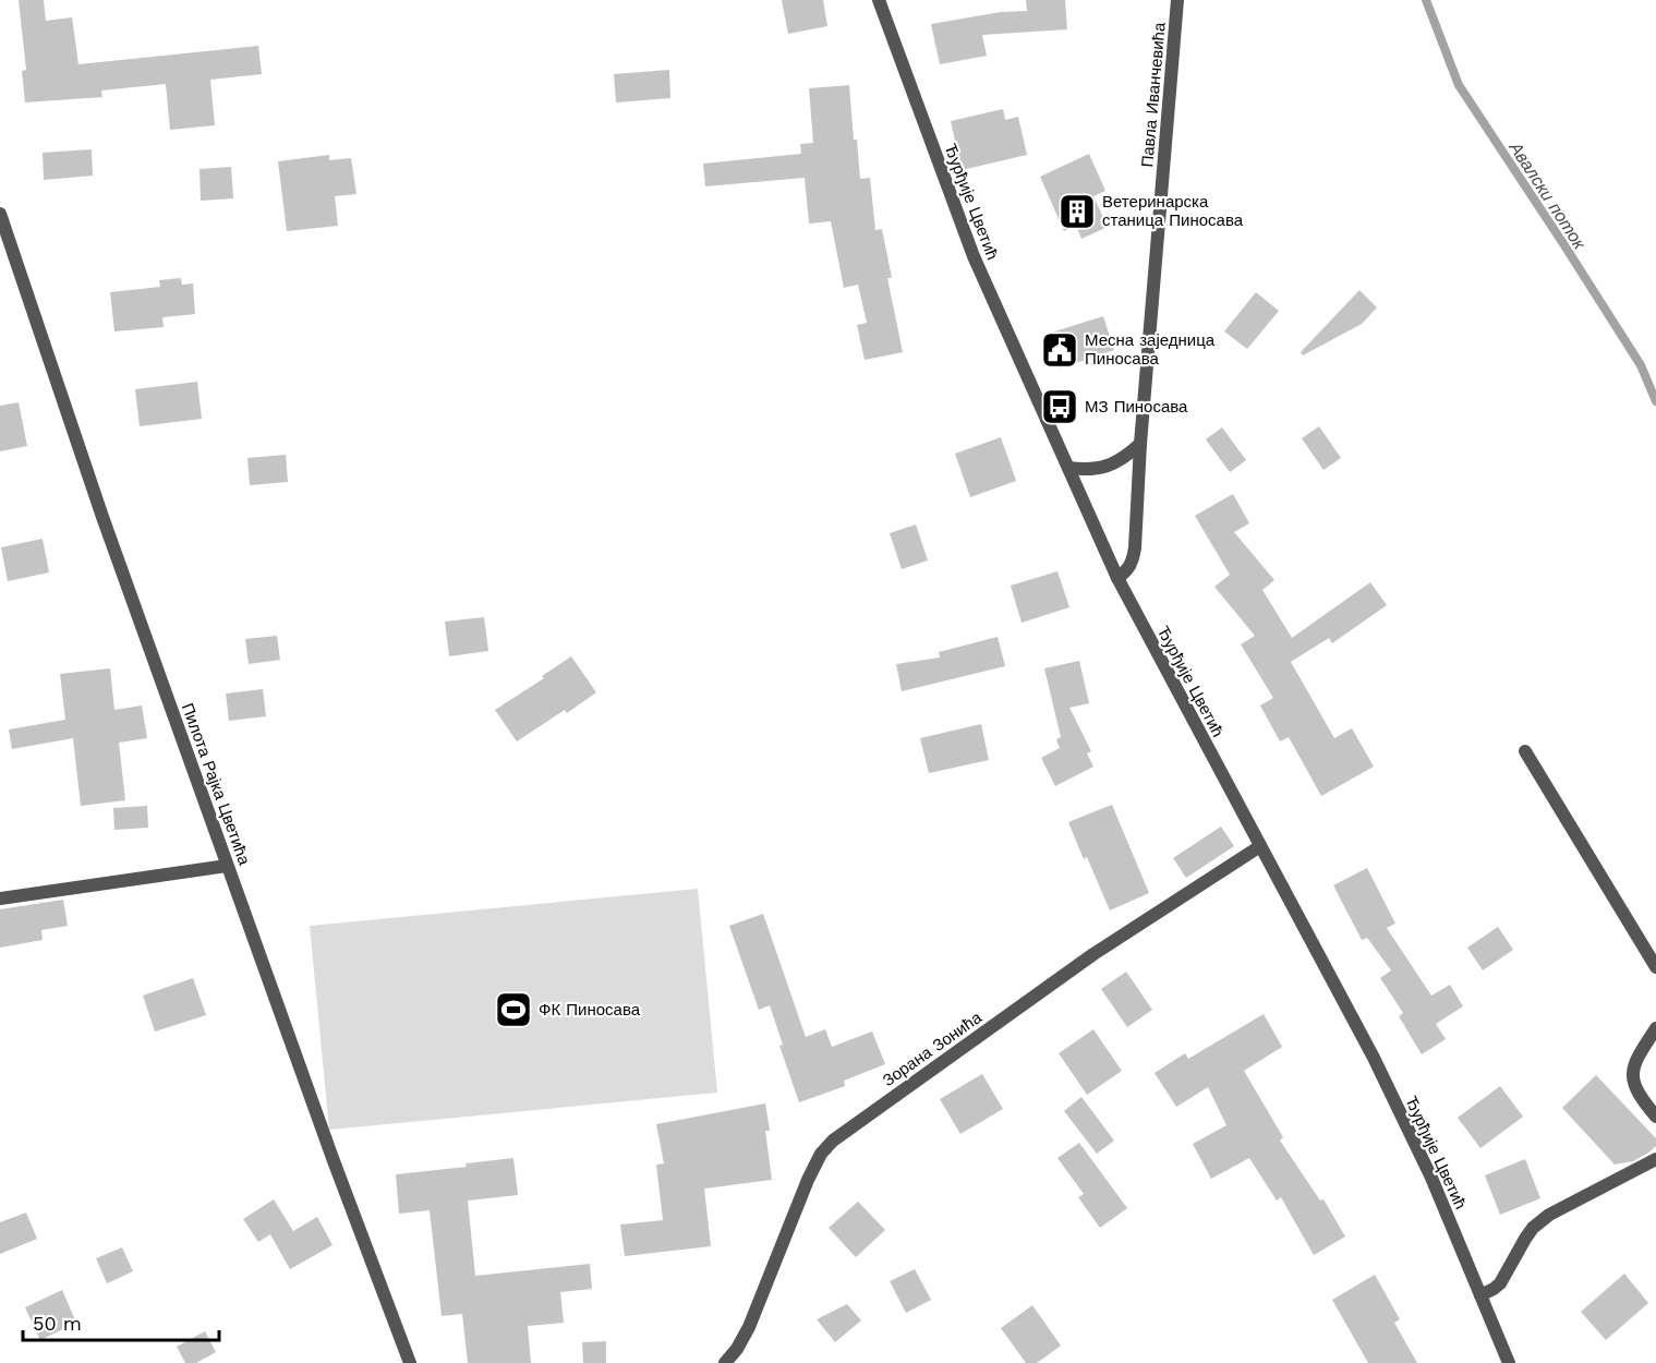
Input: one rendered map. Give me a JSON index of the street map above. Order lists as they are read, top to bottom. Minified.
{"streets":{"street":["Павла Иванчевића","Ђурђије Цветић","Пилота Рајка Цветића","Зорана Зонића"]},"crossings":[["Павла Иванчевића","Ђурђије Цветић"],["Ђурђије Цветић","Зорана Зонића"]],"water":["Авалски поток"],"places":{"building":["Ветеринарска станица Пиносава"],"public building":["Месна заједница Пиносава"],"bus stop":["МЗ Пиносава"],"sports":["ФК Пиносава"]},"scale_bar":"50 m"}
